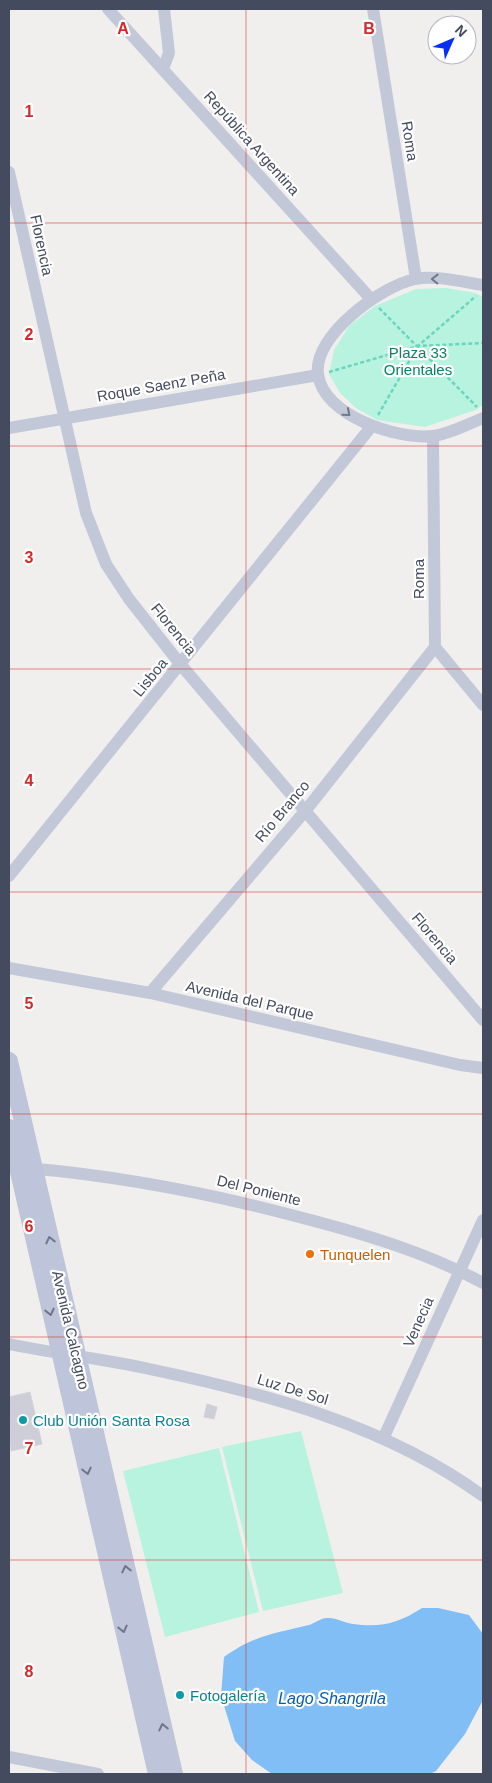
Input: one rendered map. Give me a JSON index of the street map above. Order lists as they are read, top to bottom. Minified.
{"streets":{"street":["Roma","República Argentina","Florencia","Roque Saenz Peña","Lisboa","Río Branco","Avenida del Parque","Del Poniente","Venecia","Avenida Calcagno","Luz De Sol"]},"crossings":[["Roma","Río Branco"],["Florencia","Roque Saenz Peña"],["Florencia","Lisboa"],["Florencia","Río Branco"],["Río Branco","Avenida del Parque"],["Del Poniente","Venecia"],["Del Poniente","Avenida Calcagno"],["Venecia","Luz De Sol"],["Avenida Calcagno","Luz De Sol"]],"water":["Lago Shangrila"],"parks":["Plaza 33 Orientales"],"places":["Tunquelen","Club Unión Santa Rosa","Fotogalería"],"north":"top right","grid":{"columns":["A","B"],"rows":["1","2","3","4","5","6","7","8"]}}
